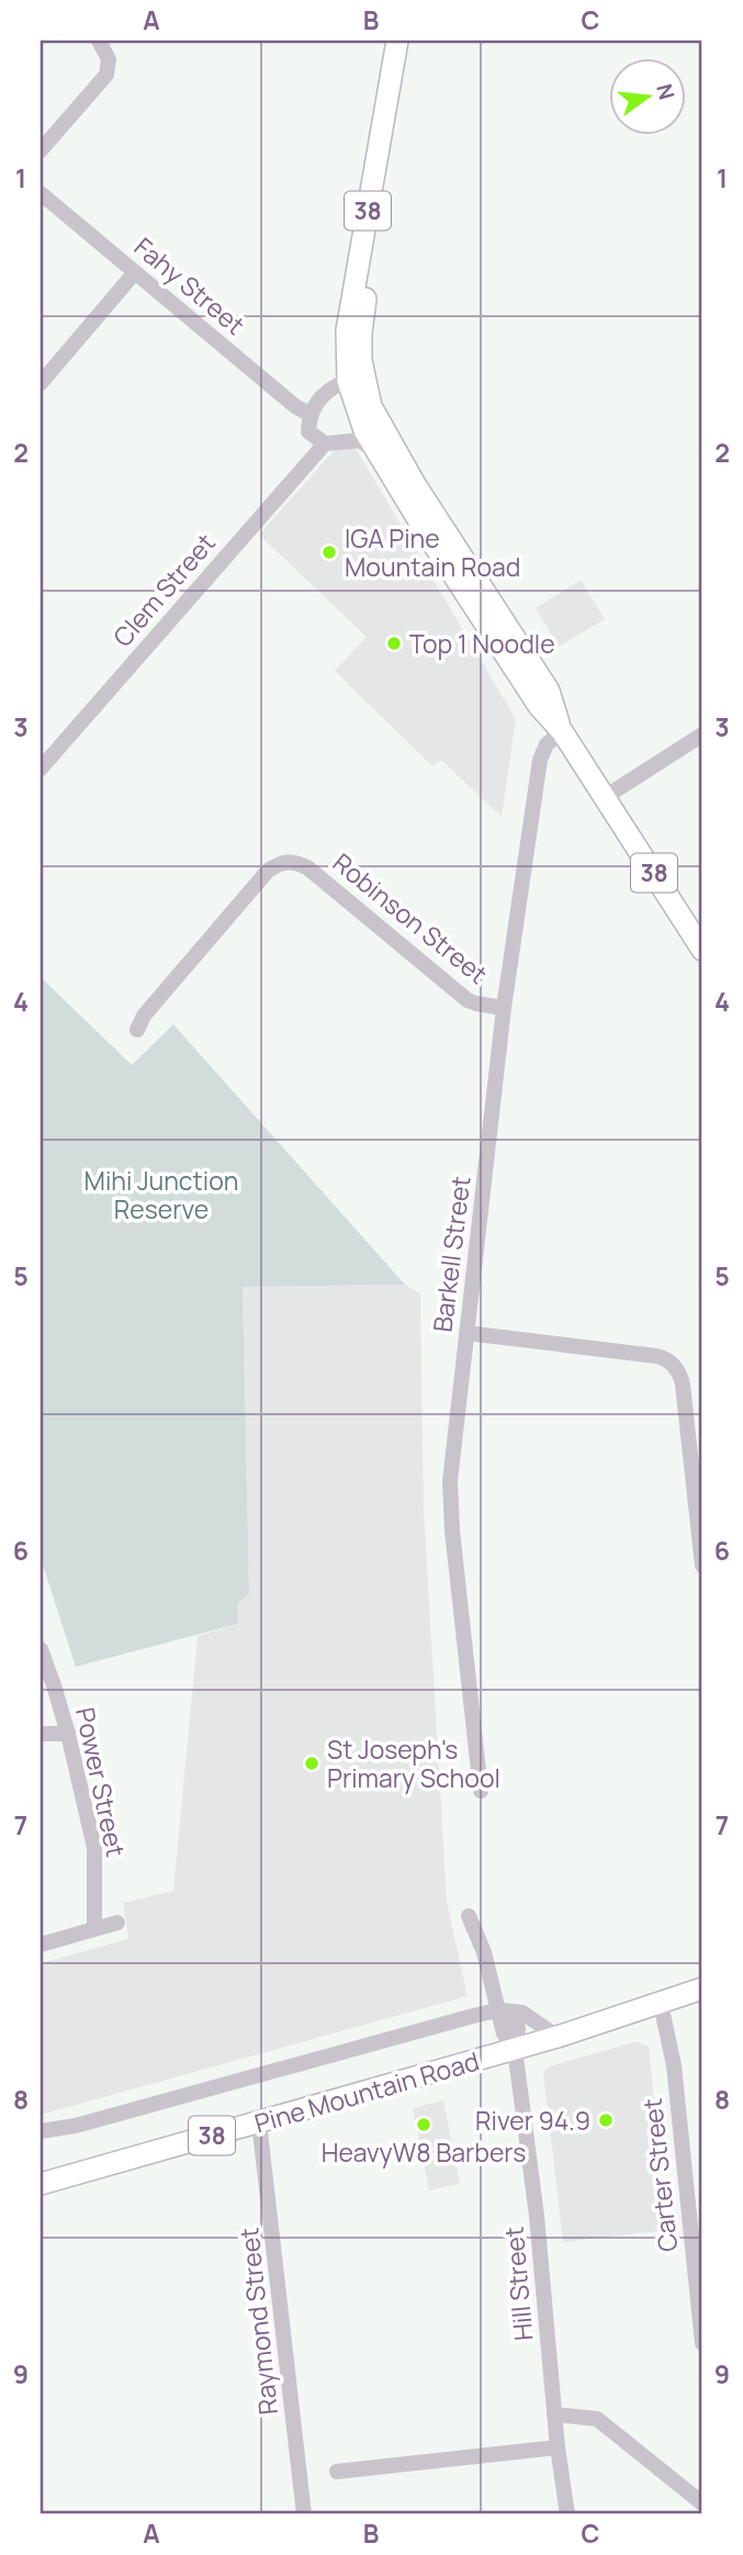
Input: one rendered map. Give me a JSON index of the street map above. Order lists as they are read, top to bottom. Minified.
{"streets":{"main road":["38","Pine Mountain Road"],"street":["Fahy Street","Clem Street","Robinson Street","Barkell Street","Power Street","Carter Street","Hill Street","Raymond Street"]},"crossings":[["38","Fahy Street"],["38","Clem Street"],["38","Barkell Street"],["Fahy Street","Clem Street"],["Robinson Street","Barkell Street"],["Pine Mountain Road","Carter Street"],["Pine Mountain Road","Hill Street"],["Pine Mountain Road","Raymond Street"]],"parks":["Mihi Junction Reserve"],"places":["IGA Pine Mountain Road","Top 1 Noodle","St Joseph's Primary School","River 94.9","HeavyW8 Barbers"],"north":"right","grid":{"columns":["A","B","C"],"rows":["1","2","3","4","5","6","7","8","9"]}}
